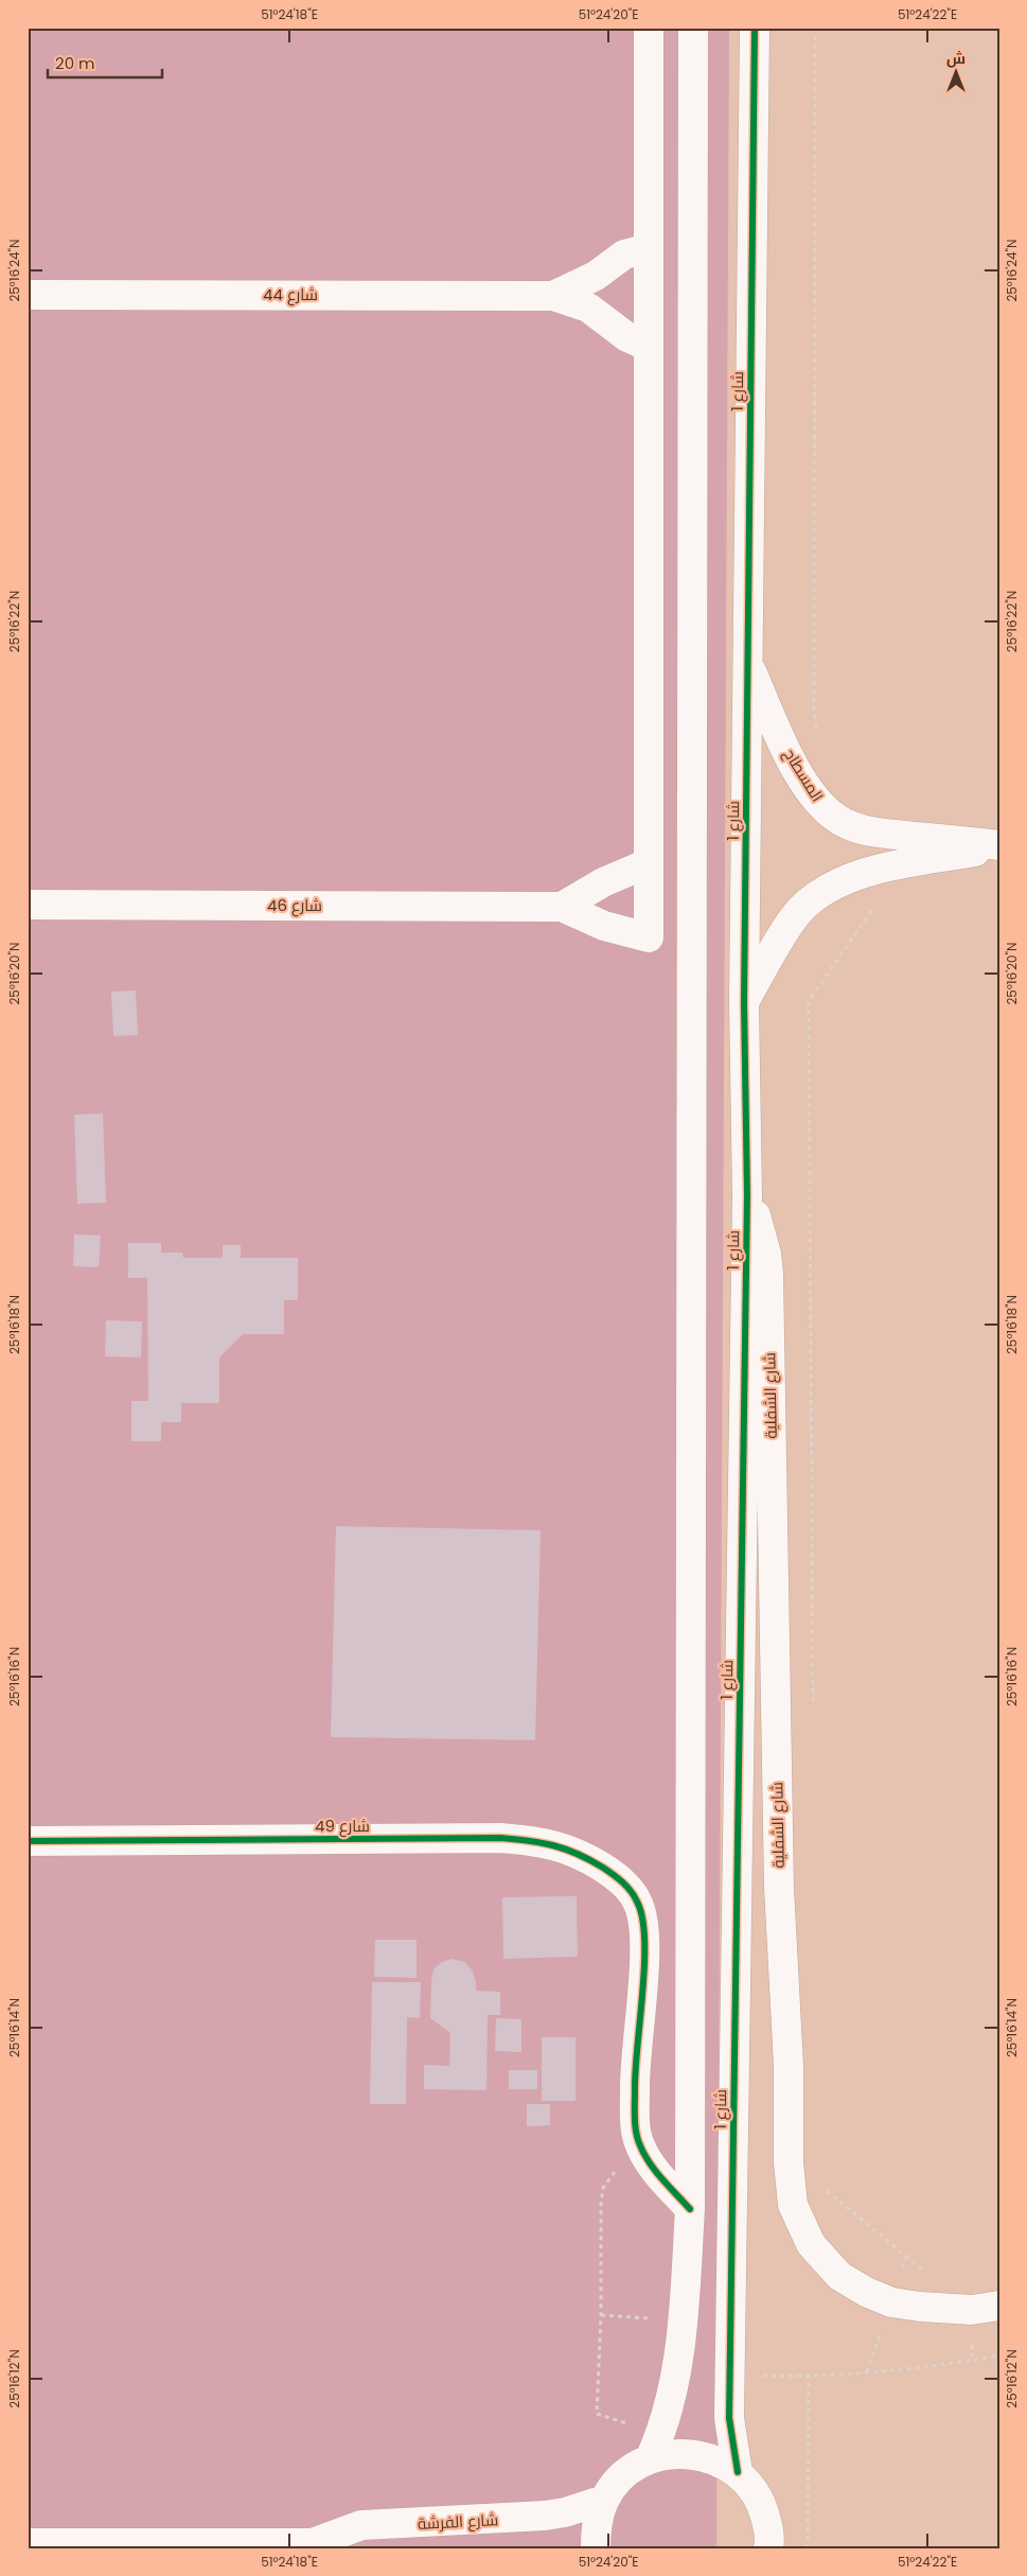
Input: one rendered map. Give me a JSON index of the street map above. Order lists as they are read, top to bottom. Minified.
{"streets":{"street":["شارع 44","شارع 1","المسطاح","شارع 46","شارع الشفلية","شارع 49","شارع الفرشة"]},"crossings":[["شارع 1","المسطاح"],["شارع 1","شارع الشفلية"],["شارع 1","شارع 49"]],"scale_bar":"20 m","north":"top","coordinates":["51°24'18\"E","51°24'20\"E","51°24'22\"E","25°16'24\"N","25°16'22\"N","25°16'20\"N","25°16'18\"N","25°16'16\"N","25°16'14\"N","25°16'12\"N"]}
